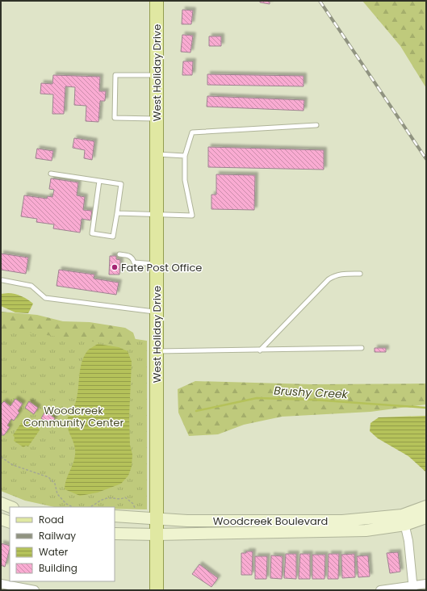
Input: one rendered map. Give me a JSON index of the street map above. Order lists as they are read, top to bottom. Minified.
{"streets":{"main road":["West Holiday Drive"],"street":["Woodcreek Boulevard"]},"crossings":[["West Holiday Drive","Woodcreek Boulevard"]],"water":["Brushy Creek"],"parks":["Woodcreek Community Center"],"places":["Fate Post Office"],"legend":["Road","Railway","Water","Building"]}
